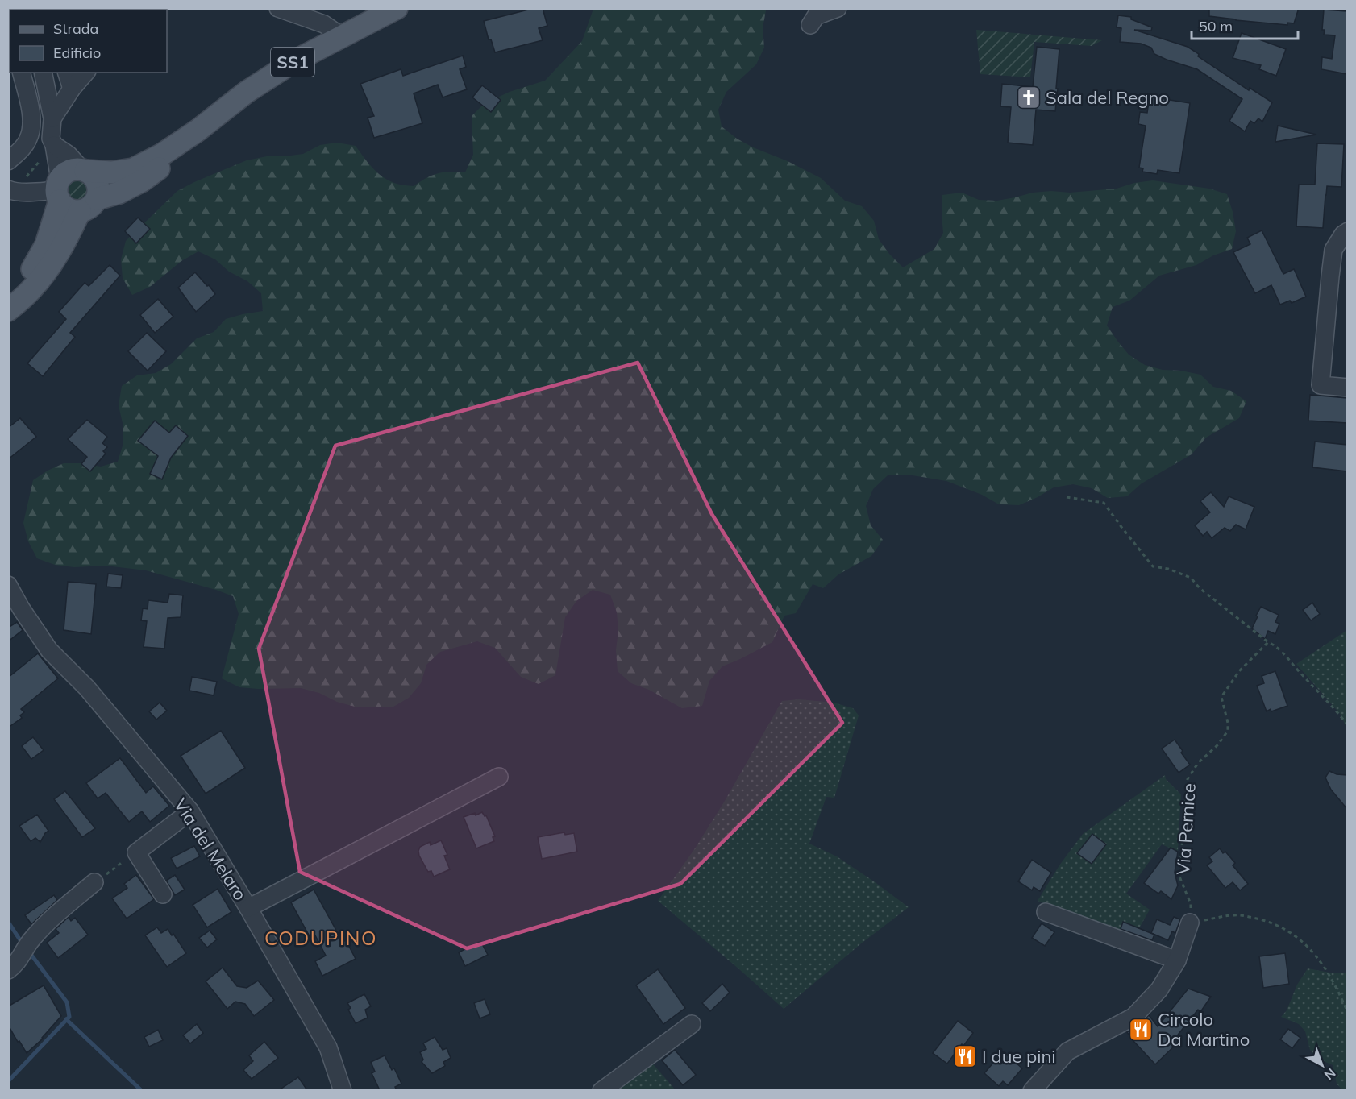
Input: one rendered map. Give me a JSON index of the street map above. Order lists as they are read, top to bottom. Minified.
{"streets":{"main road":["SS1"],"street":["Via del Melaro"],"path":["Via Pernice"]},"districts":["CODUPINO"],"places":{"church":["Sala del Regno"],"restaurant":["Circolo Da Martino","I due pini"]},"legend":["Strada","Edificio"],"scale_bar":"50 m","north":"bottom right"}
